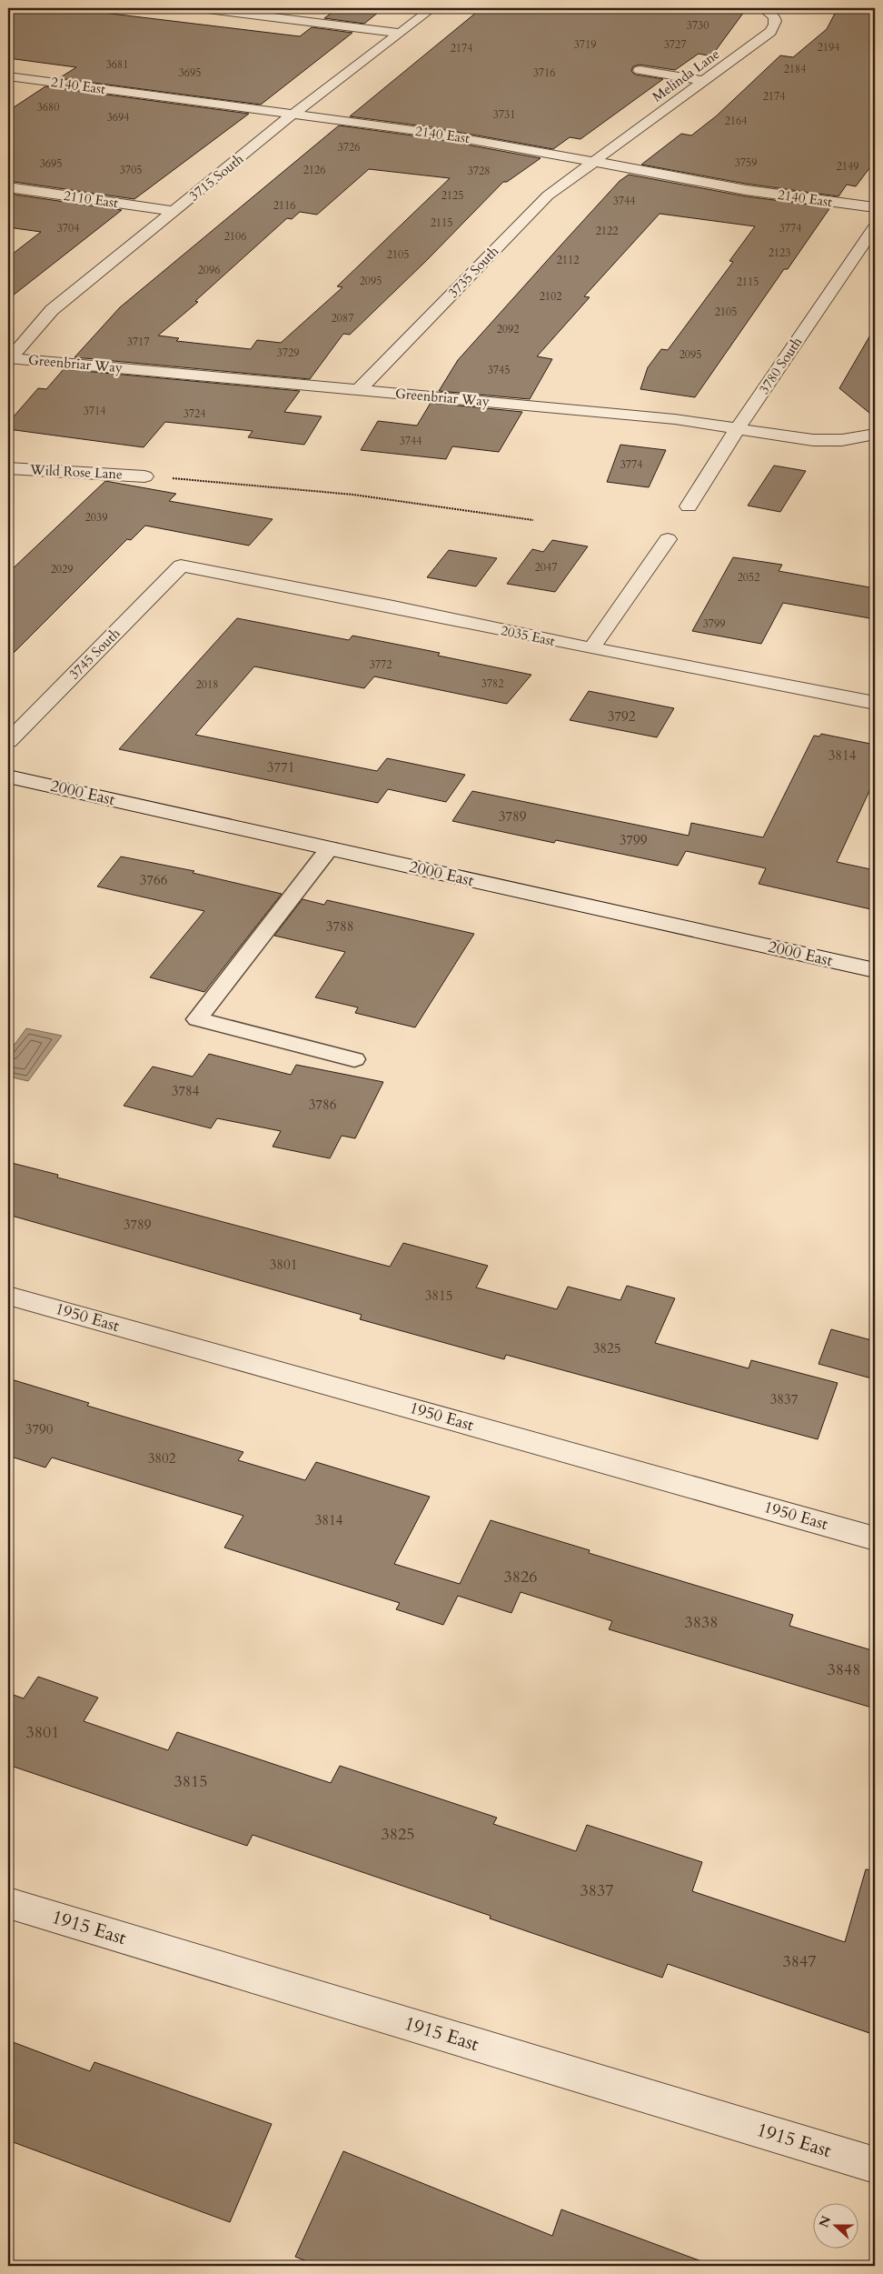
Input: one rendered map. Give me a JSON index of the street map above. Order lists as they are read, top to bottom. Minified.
{"streets":{"street":["Melinda Lane","2140 East","3715 South","2110 East","3735 South","Greenbriar Way","3780 South","Wild Rose Lane","2035 East","3745 South","2000 East","1950 East","1915 East"]},"crossings":[["Melinda Lane","2140 East"],["Melinda Lane","3735 South"],["2140 East","3715 South"],["2140 East","3735 South"],["3715 South","2110 East"],["3715 South","Greenbriar Way"],["3735 South","Greenbriar Way"],["Greenbriar Way","3780 South"],["2035 East","3745 South"]],"house_numbers":["3730","3719","3727","2194","2174","3681","2184","3695","3716","2174","3680","3731","3694","2164","3726","3759","3695","2149","3705","2126","3728","2125","3744","2116","2115","3704","3774","2122","2106","2123","2105","2112","2096","2095","2115","2102","2105","2087","2092","3717","3729","2095","3745","3714","3724","3744","3774","2039","2047","2029","2052","3799","3772","3782","2018","3792","3814","3771","3789","3799","3766","3788","3784","3786","3789","3801","3815","3825","3837","3790","3802","3814","3826","3838","3848","3801","3815","3825","3837","3847"],"north":"left"}
